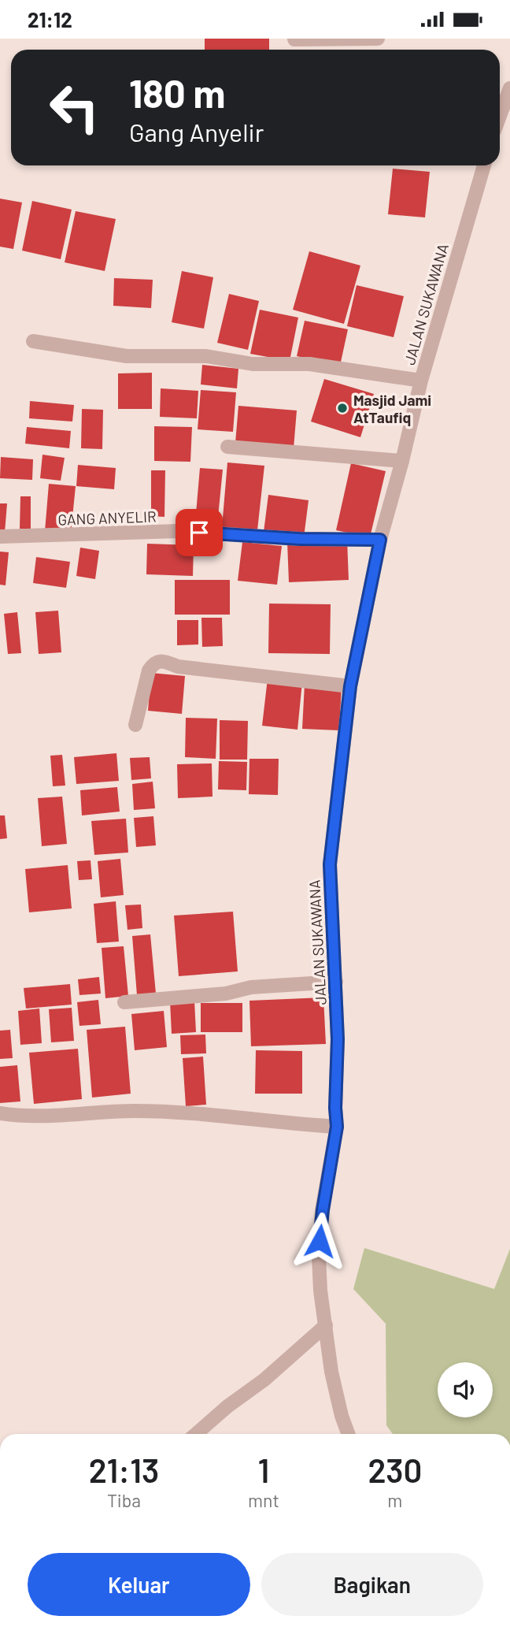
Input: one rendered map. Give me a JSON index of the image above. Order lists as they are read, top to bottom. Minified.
{"streets":{"street":["JALAN SUKAWANA","GANG ANYELIR"]},"crossings":[["JALAN SUKAWANA","GANG ANYELIR"]],"places":["Masjid Jami AtTaufiq"],"page":{"status":"21:12","turn":["180 m","Gang Anyelir"],"eta":["21:13","Tiba","1","mnt","230","m"],"buttons":["Keluar","Bagikan"]}}
